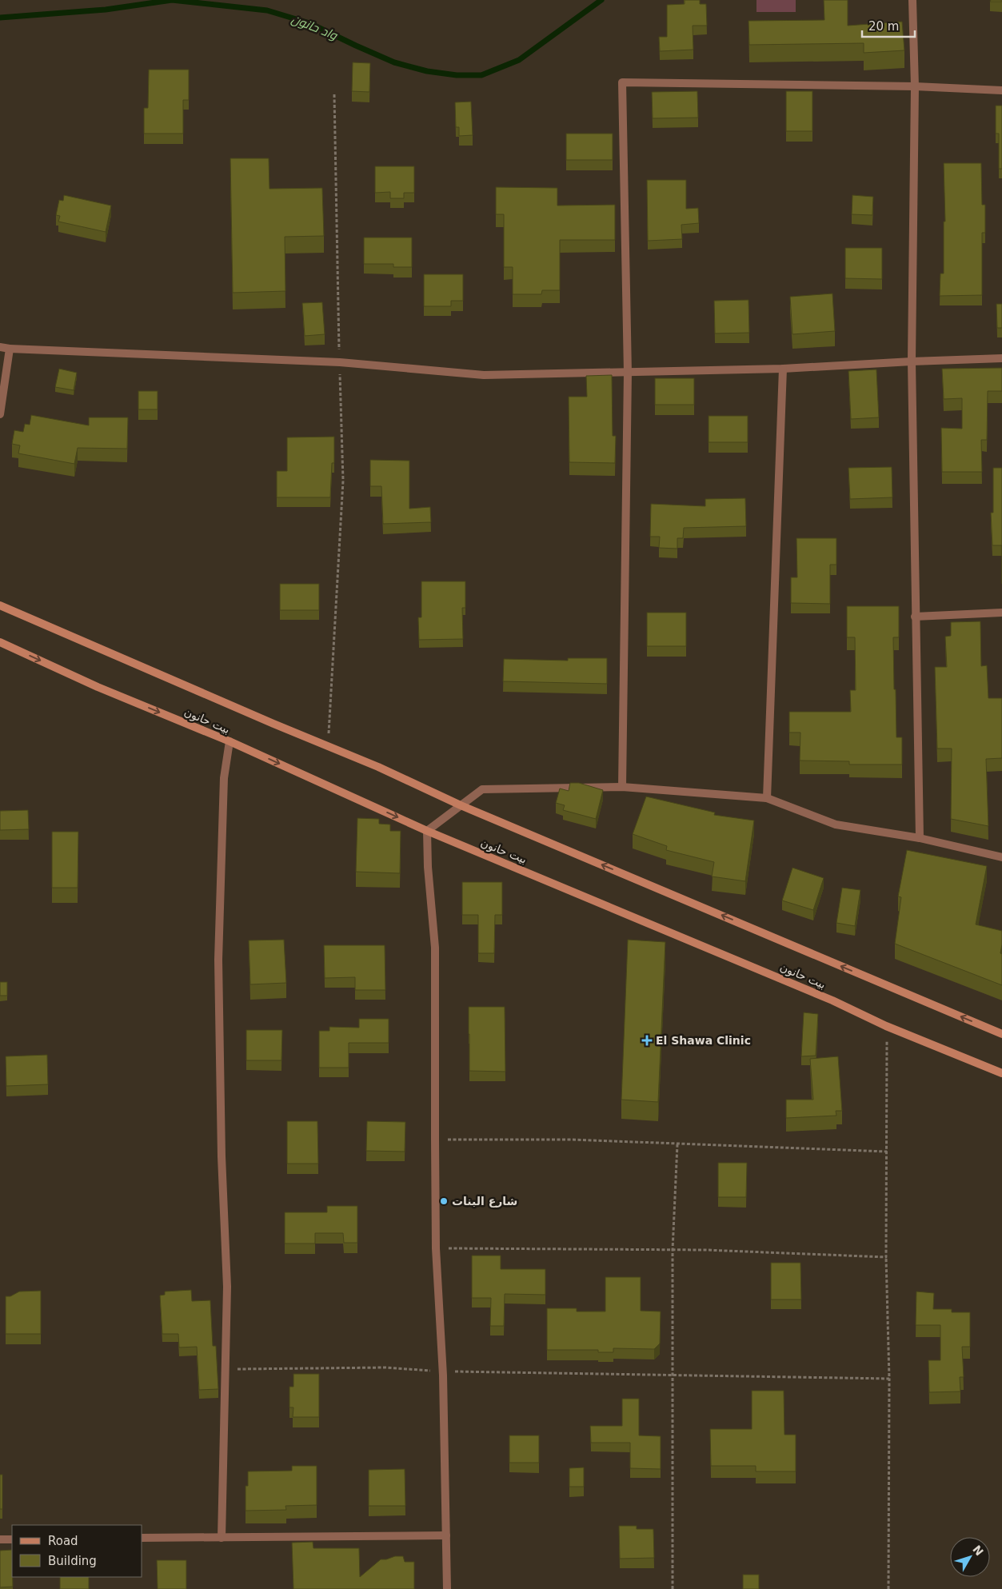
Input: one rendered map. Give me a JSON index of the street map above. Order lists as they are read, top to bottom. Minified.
{"streets":{"main road":["بيت حانون"]},"water":["واد حانون"],"places":{"health":["El Shawa Clinic"],"other":["شارع البنات"]},"legend":["Road","Building"],"scale_bar":"20 m","north":"top right"}
